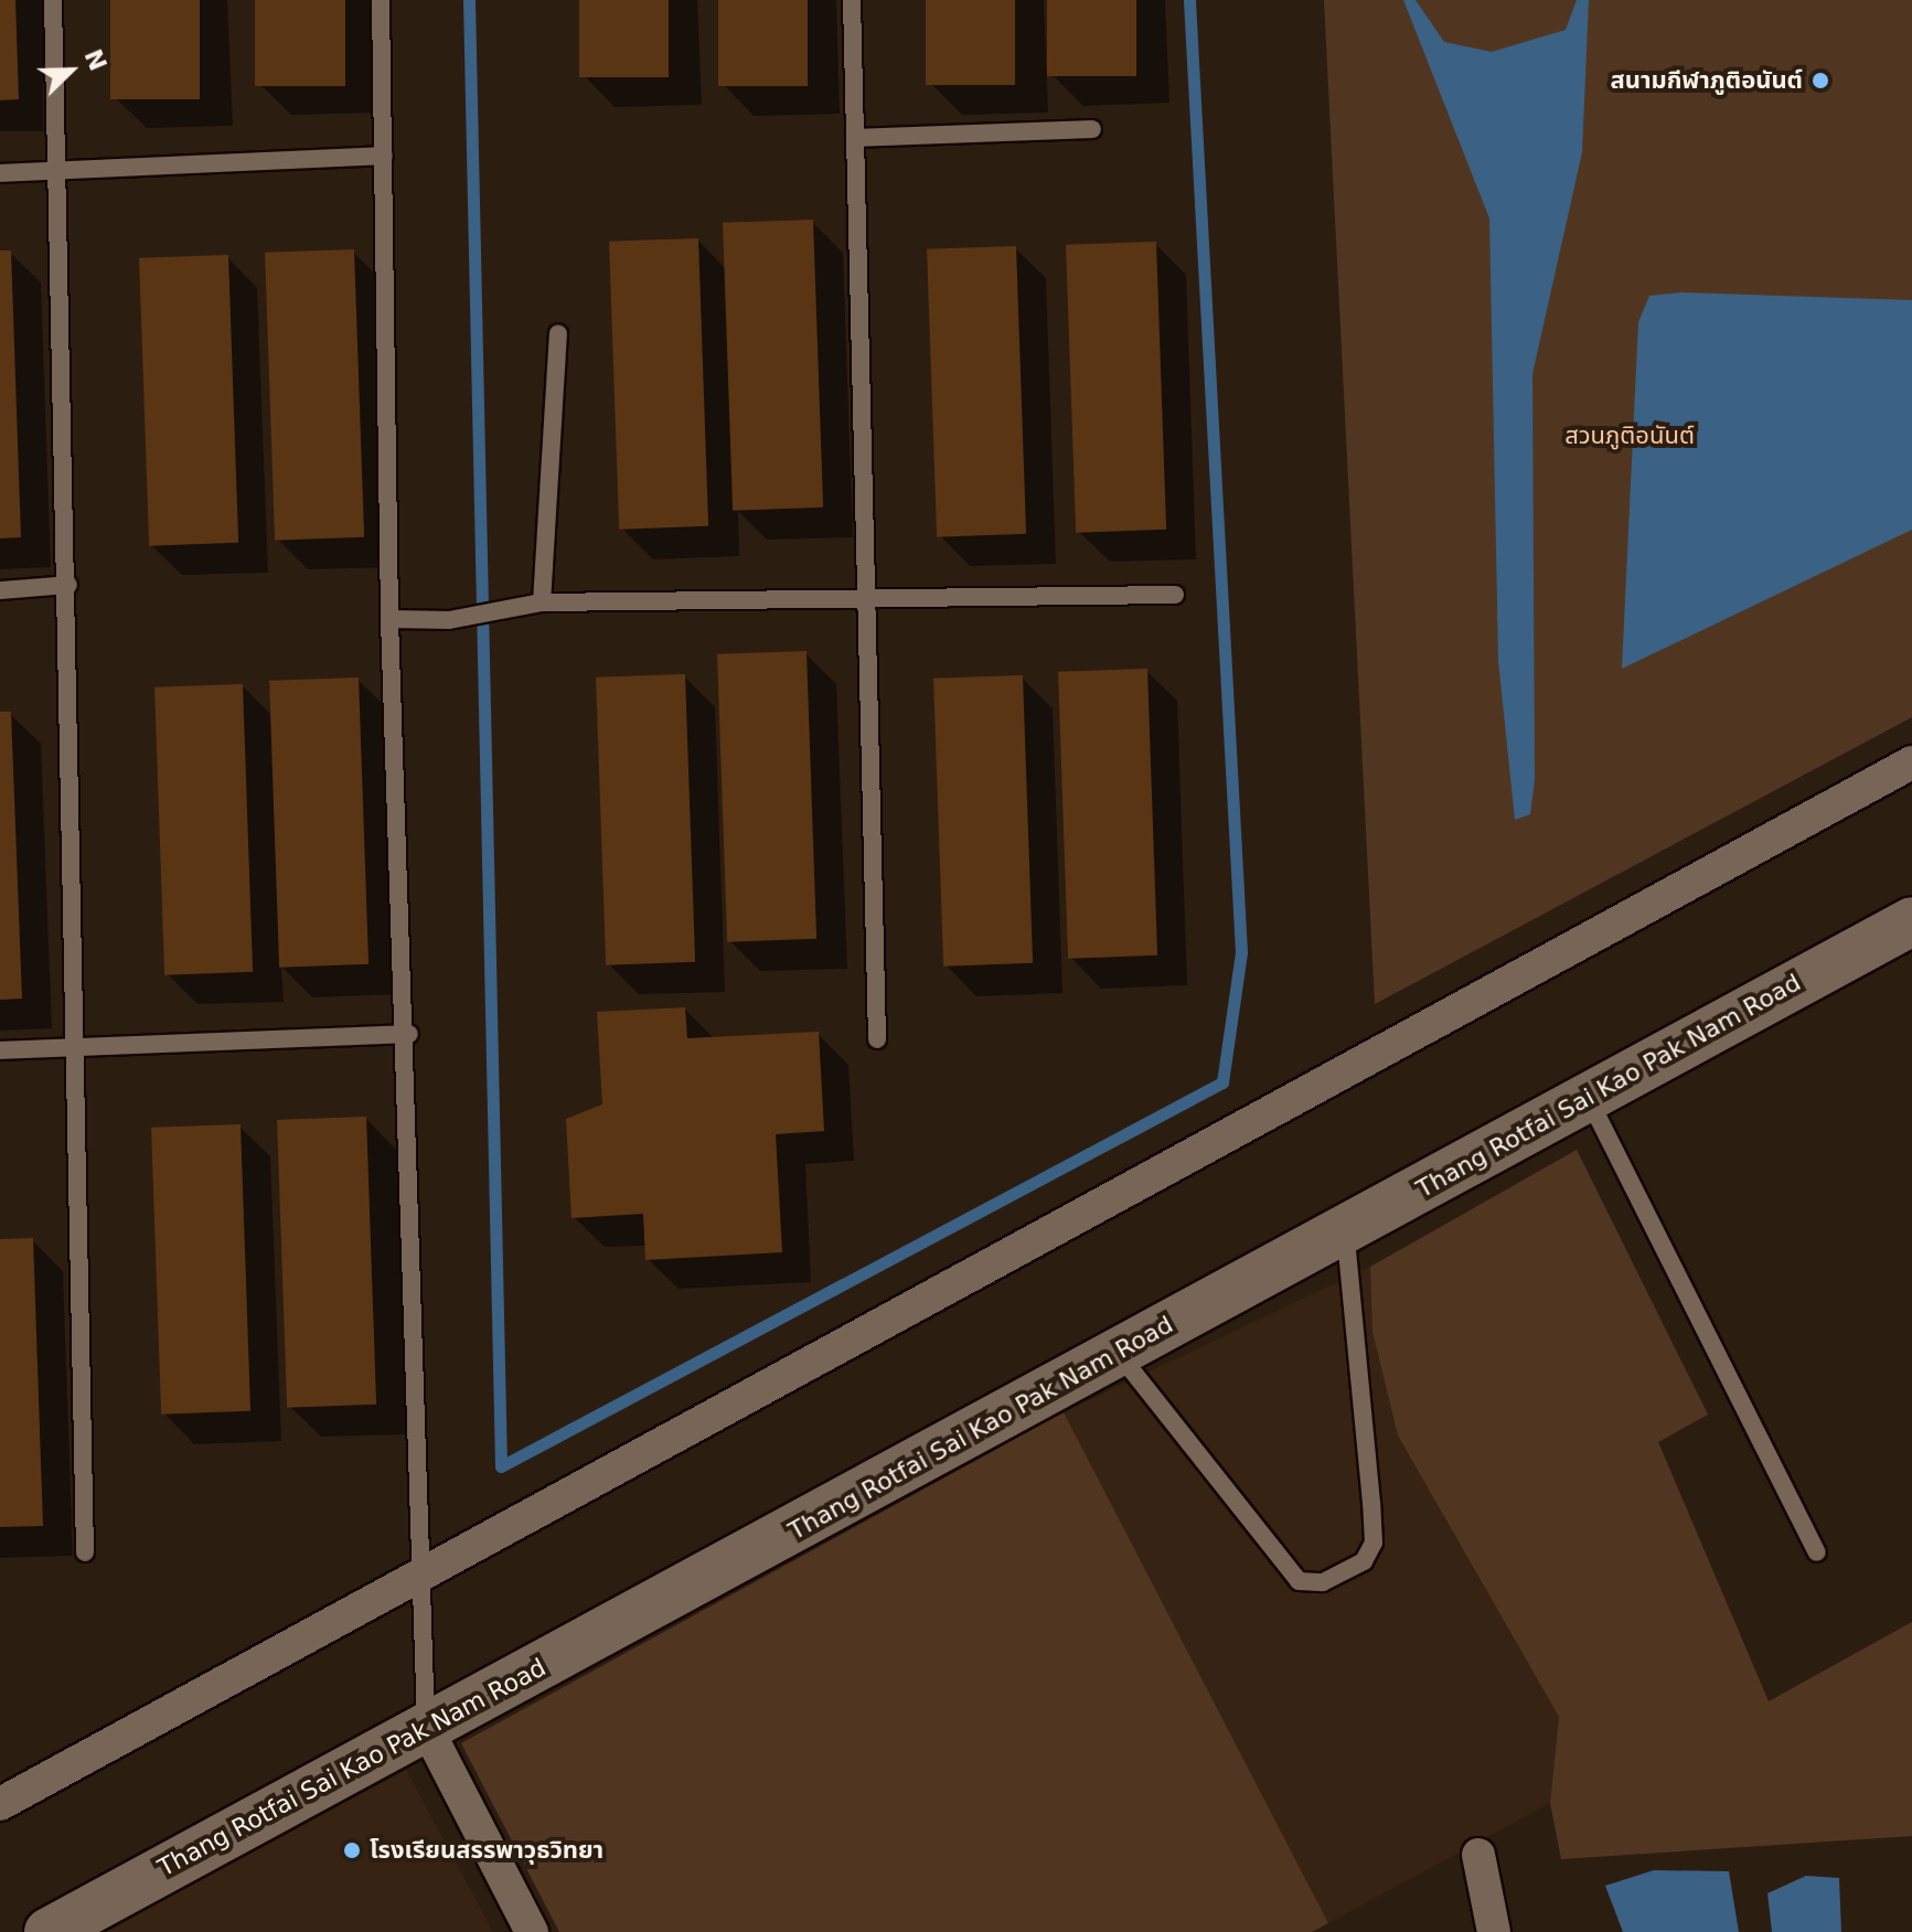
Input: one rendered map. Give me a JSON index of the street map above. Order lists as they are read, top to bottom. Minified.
{"streets":{"main road":["Thang Rotfai Sai Kao Pak Nam Road"]},"parks":["สวนภูติอนันต์"],"places":["สนามกีฬาภูติอนันต์","โรงเรียนสรรพาวุธวิทยา"],"north":"top right"}
